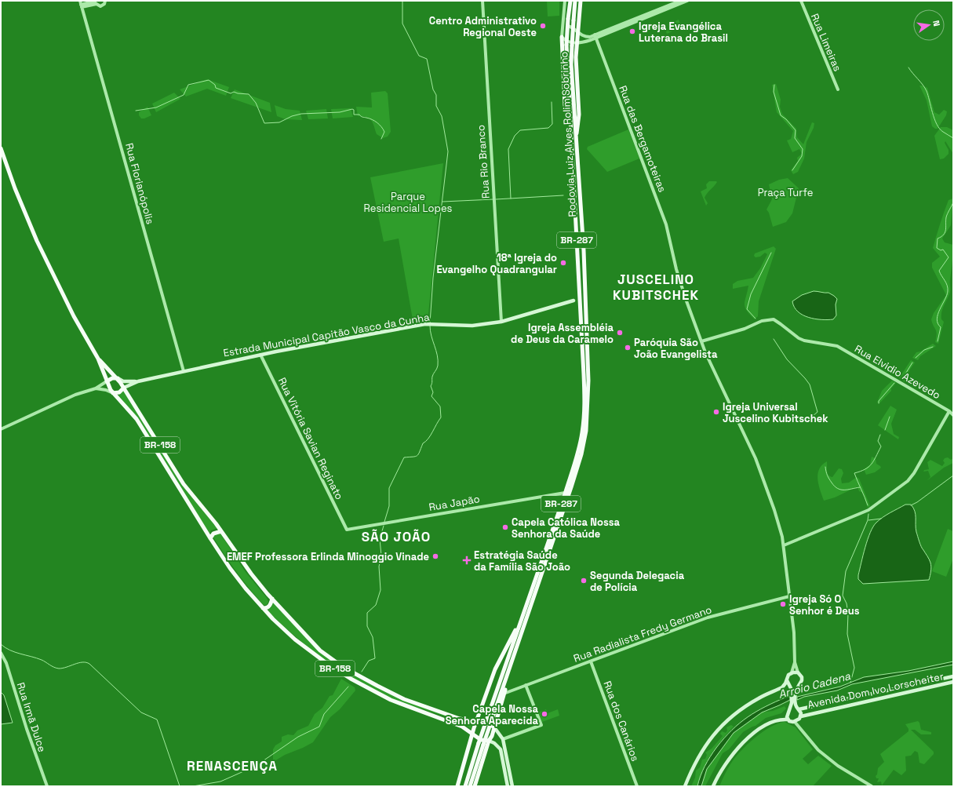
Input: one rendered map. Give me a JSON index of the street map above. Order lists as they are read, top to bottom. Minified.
{"streets":{"highway":["Rodovia Luiz Alves Rolim Sobrinho","BR-287","BR-158"],"main road":["Estrada Municipal Capitão Vasco da Cunha","Avenida Dom Ivo Lorscheiter"],"street":["Rua Limeiras","Rua das Bergamoteiras","Rua Rio Branco","Rua Florianópolis","Rua Elvidio Azevedo","Rua Vitória Savian Reginato","Rua Japão","Rua Radialista Fredy Germano","Rua Irmã Dulce","Rua dos Canários"]},"crossings":[["Rodovia Luiz Alves Rolim Sobrinho","BR-287"],["Rodovia Luiz Alves Rolim Sobrinho","Rua Japão"],["Rua das Bergamoteiras","Rua Elvidio Azevedo"],["Rua das Bergamoteiras","Rua Radialista Fredy Germano"],["Rua Rio Branco","Estrada Municipal Capitão Vasco da Cunha"],["Rua Florianópolis","Estrada Municipal Capitão Vasco da Cunha"],["BR-287","BR-158"],["BR-287","Rua Radialista Fredy Germano"],["Estrada Municipal Capitão Vasco da Cunha","Rua Vitória Savian Reginato"],["Estrada Municipal Capitão Vasco da Cunha","BR-158"],["Rua Vitória Savian Reginato","Rua Japão"],["Rua Radialista Fredy Germano","Rua dos Canários"]],"districts":["JUSCELINO KUBITSCHEK","SÃO JOÃO","RENASCENÇA"],"water":["Arroio Cadena"],"parks":["Praça Turfe","Parque Residencial Lopes"],"places":{"other":["Centro Administrativo Regional Oeste","Igreja Evangélica Luterana do Brasil","18ª Igreja do Evangelho Quadrangular","Igreja Assembléia de Deus da Caramelo","Paróquia São João Evangelista","Igreja Universal Juscelino Kubitschek","Capela Católica Nossa Senhora da Saúde","EMEF Professora Erlinda Minoggio Vinade","Segunda Delegacia de Polícia","Igreja Só O Senhor é Deus","Capela Nossa Senhora Aparecida"],"health":["Estratégia Saúde da Família São João"]},"north":"right"}
